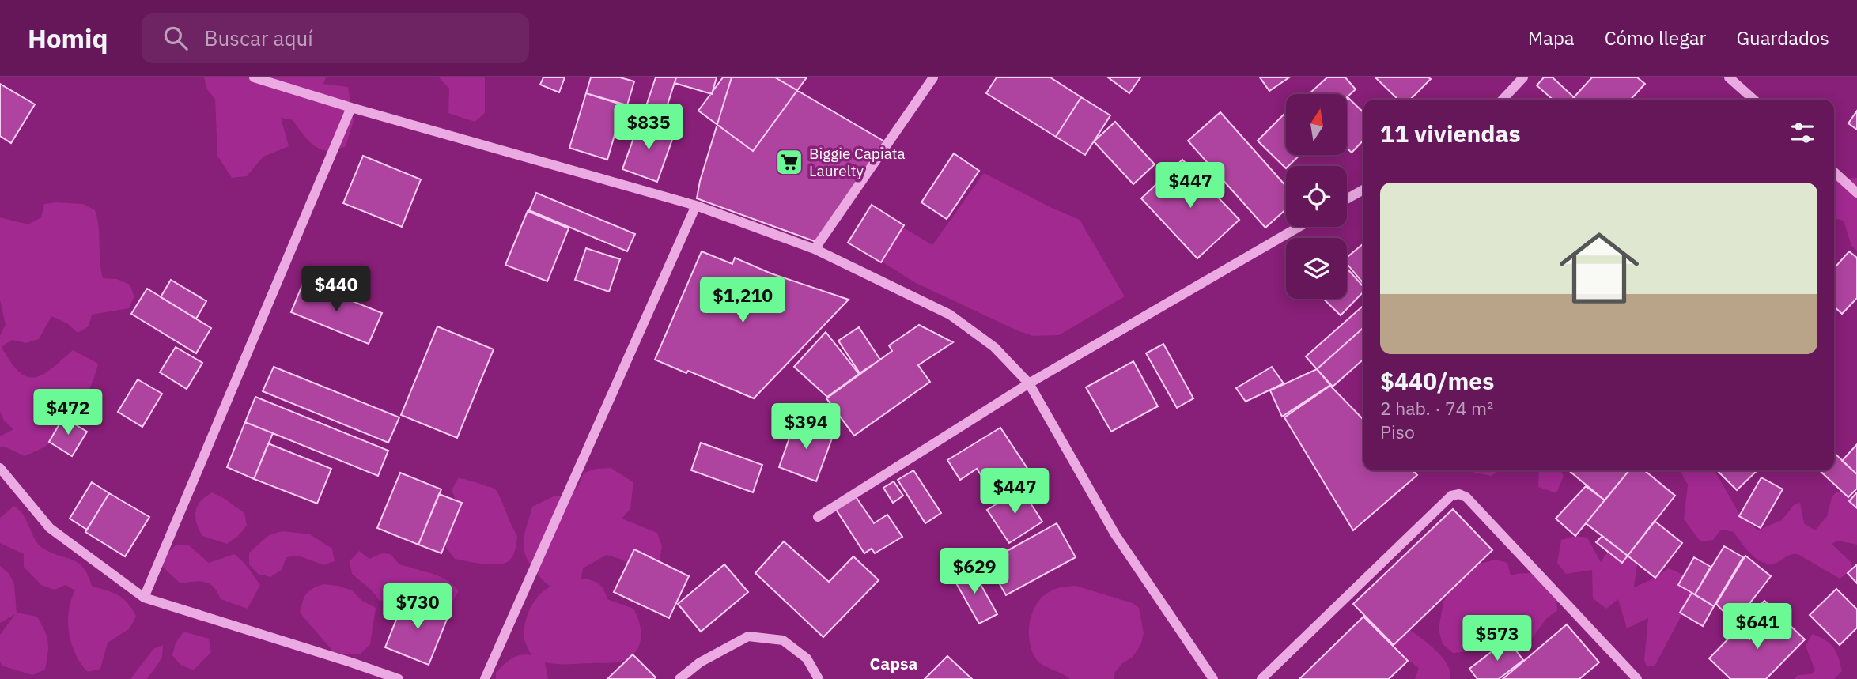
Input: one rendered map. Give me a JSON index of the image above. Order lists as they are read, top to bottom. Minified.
{"districts":["Capsa"],"places":{"supermarket":["Biggie Capiata Laurelty"]},"north":"top","page":{"header":"Homiq","search":"Buscar aquí","nav":["Mapa","Cómo llegar","Guardados"],"heading":"11 viviendas","price":["$835","$447","$440","$1,210","$472","$394","$447","$629","$730","$641","$573"],"list":[{"name":"$440/mes","note":"2 hab. · 74 m² · Piso"}]}}
